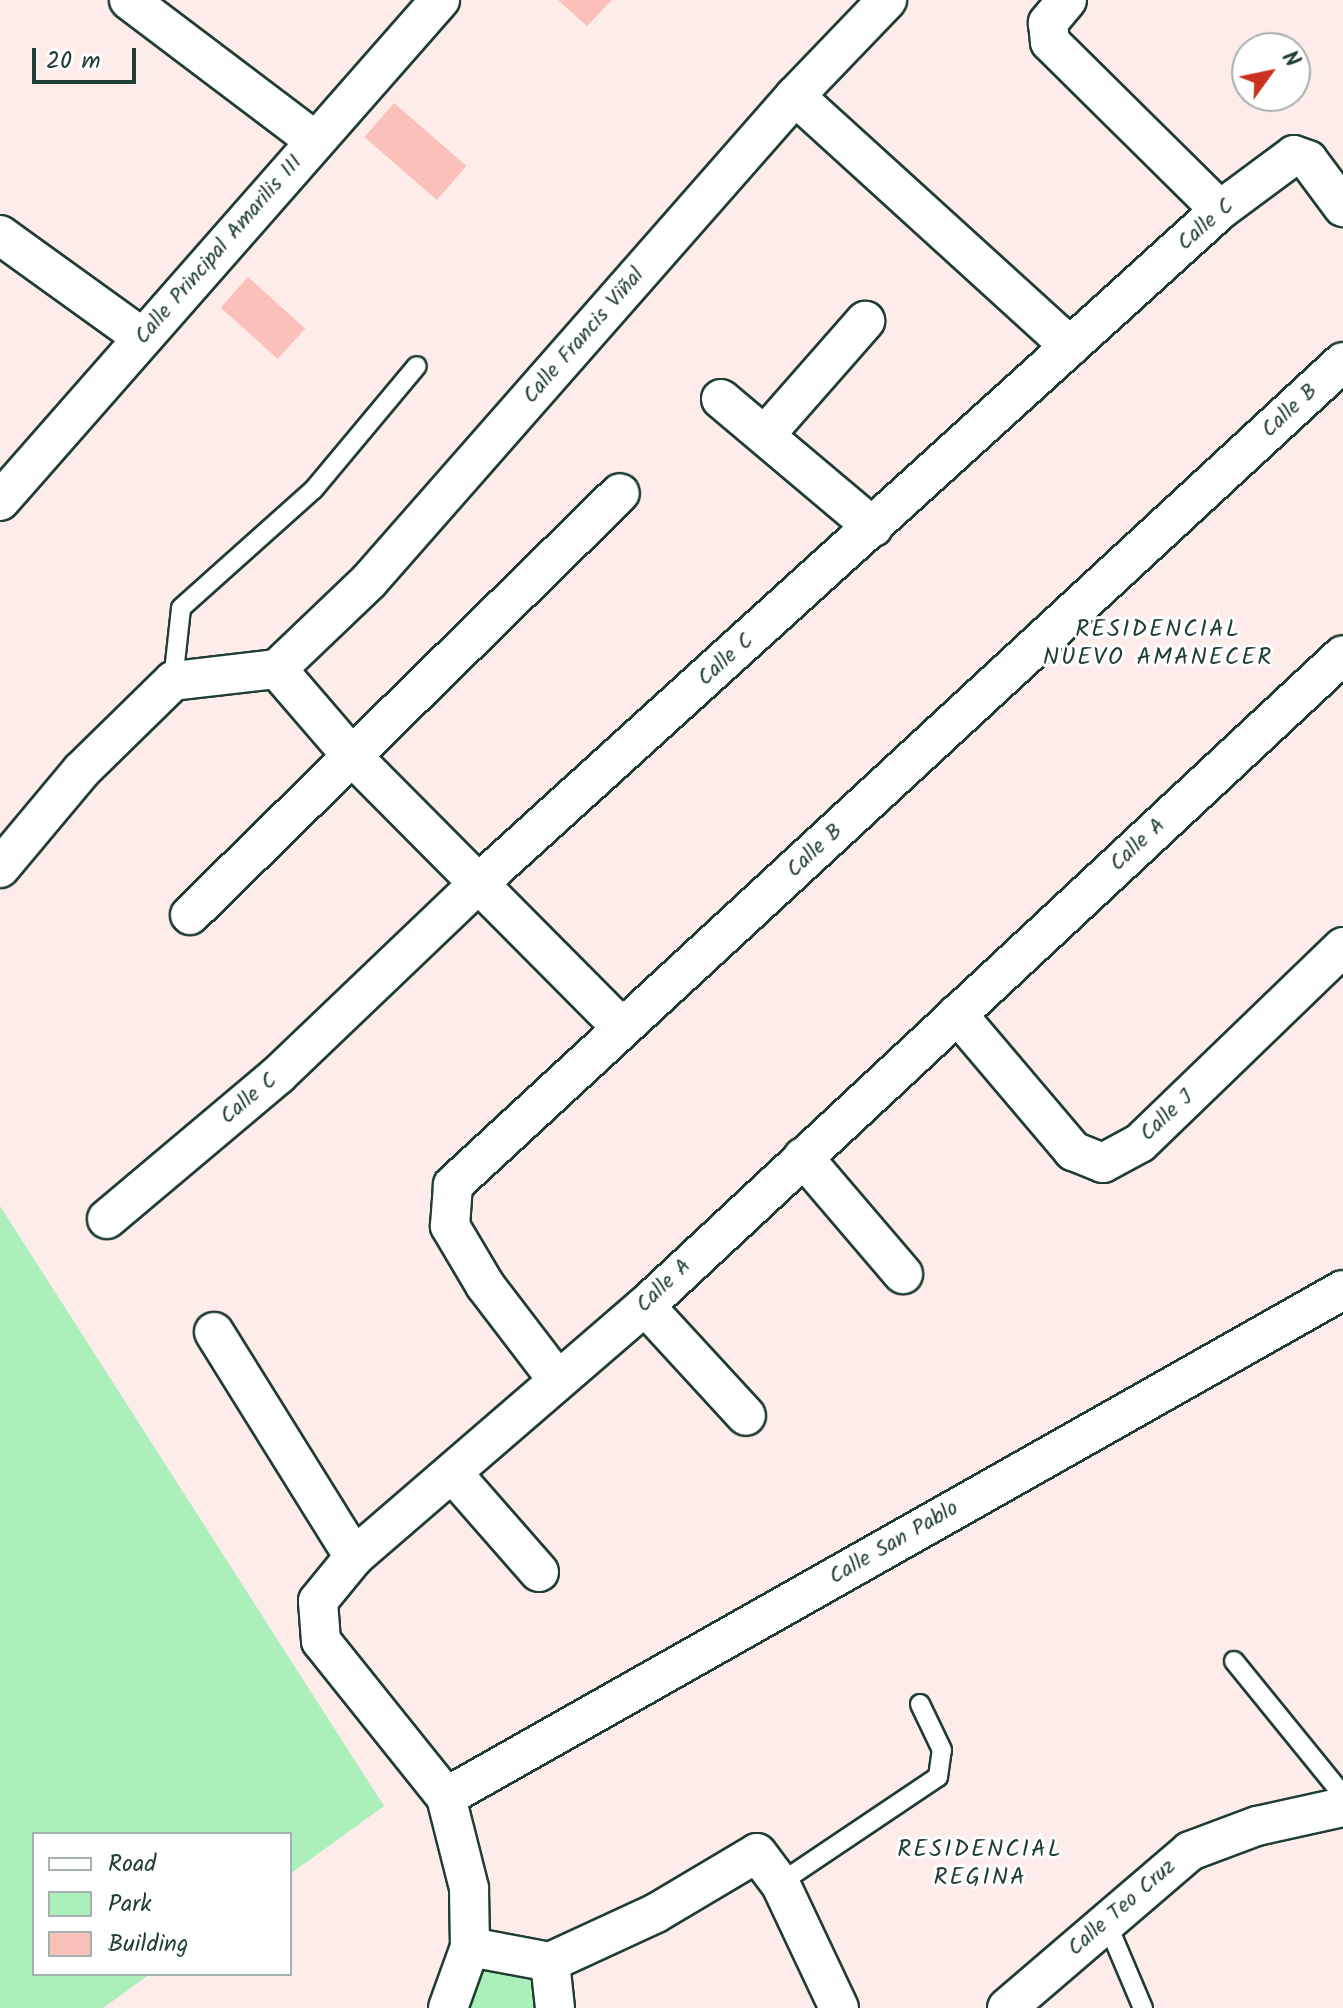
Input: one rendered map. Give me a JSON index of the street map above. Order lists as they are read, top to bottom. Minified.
{"streets":{"street":["Calle C","Calle Principal Amarilis III","Calle Francis Viñal","Calle B","Calle A","Calle J","Calle San Pablo","Calle Teo Cruz"]},"crossings":[["Calle B","Calle A"],["Calle A","Calle J"],["Calle A","Calle San Pablo"]],"districts":["RESIDENCIAL NUEVO AMANECER","RESIDENCIAL REGINA"],"legend":["Road","Park","Building"],"scale_bar":"20 m","north":"top right"}
